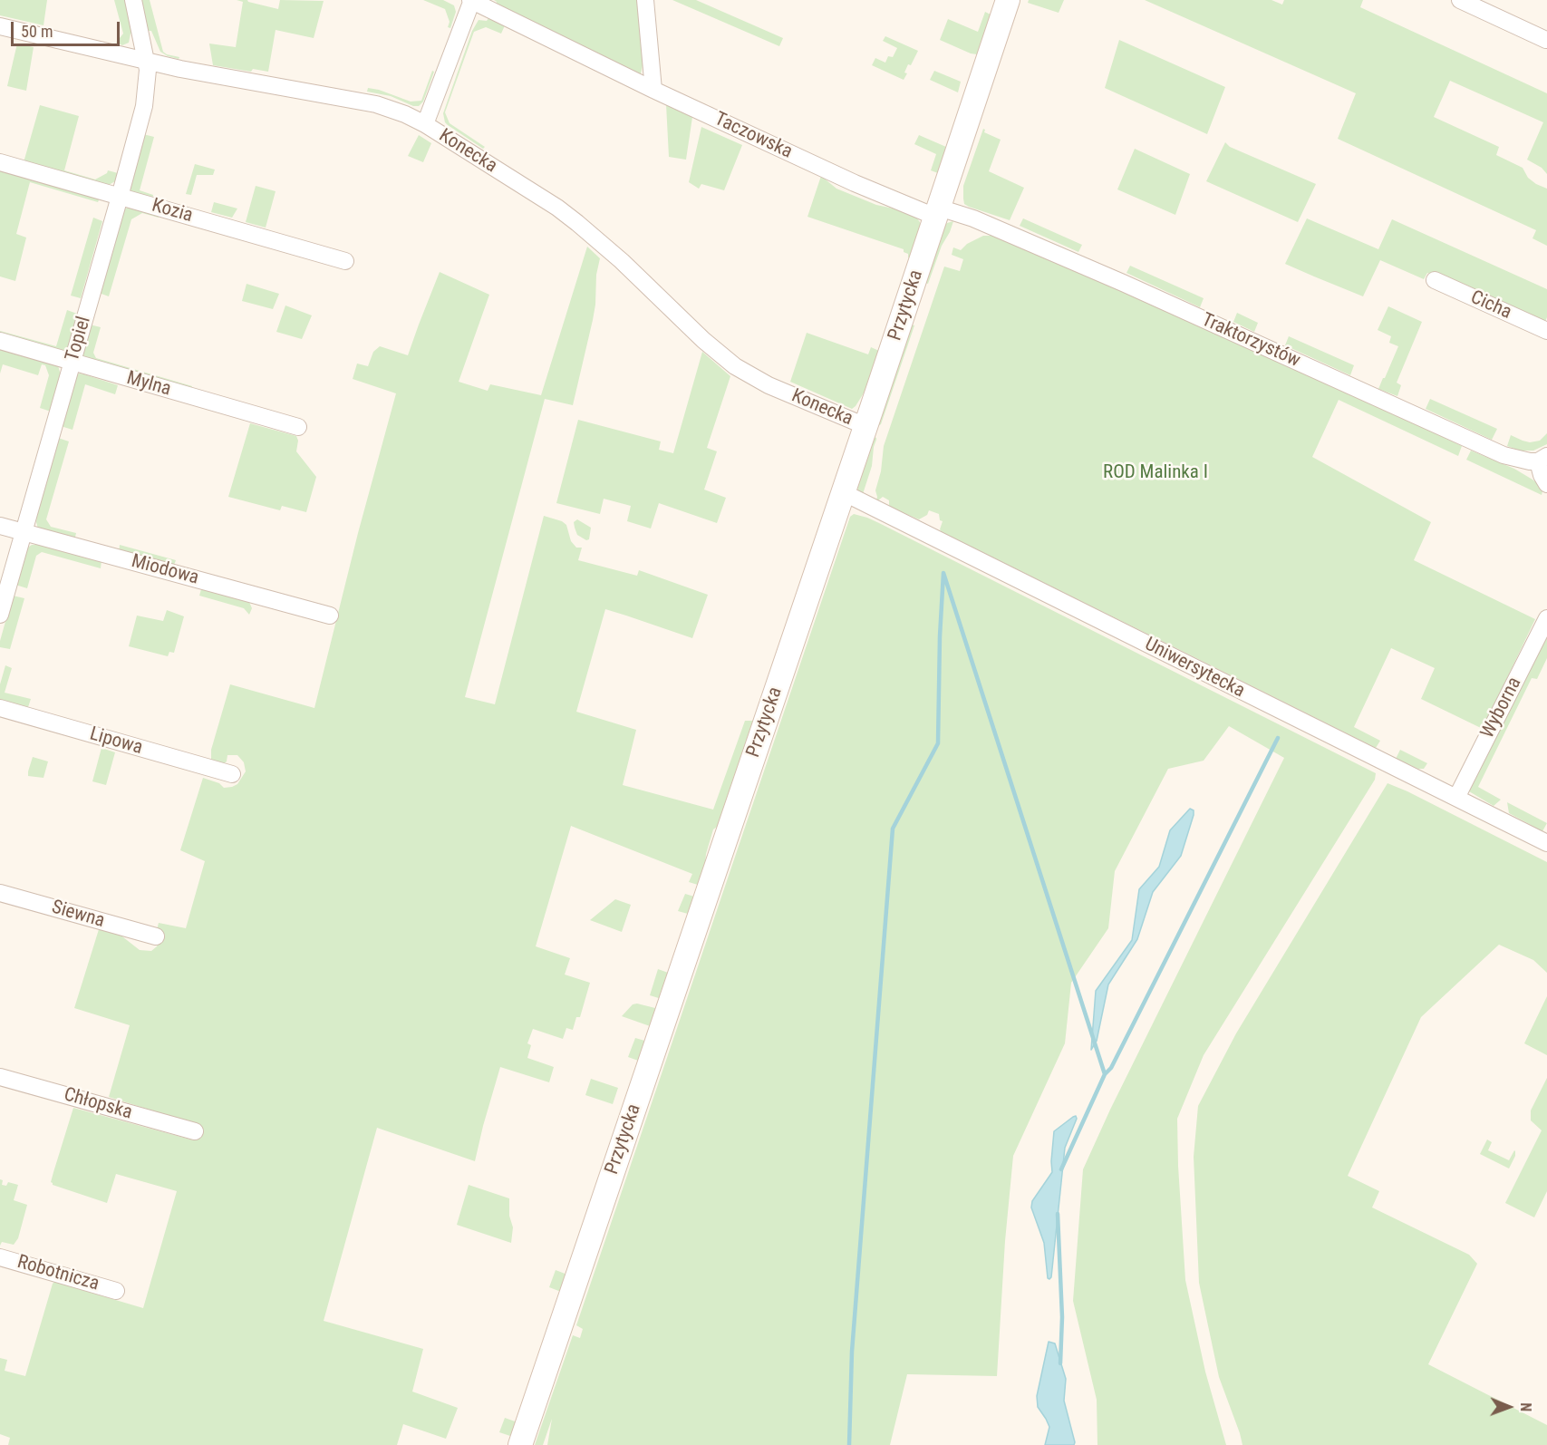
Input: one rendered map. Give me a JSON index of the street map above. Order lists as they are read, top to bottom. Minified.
{"streets":{"main road":["Przytycka"],"street":["Taczowska","Konecka","Kozia","Cicha","Topiel","Traktorzystów","Mylna","Miodowa","Uniwersytecka","Wyborna","Lipowa","Siewna","Chłopska","Robotnicza"]},"crossings":[["Taczowska","Przytycka"],["Taczowska","Traktorzystów"],["Konecka","Przytycka"],["Konecka","Topiel"],["Kozia","Topiel"],["Przytycka","Traktorzystów"],["Przytycka","Uniwersytecka"],["Topiel","Mylna"],["Topiel","Miodowa"],["Uniwersytecka","Wyborna"]],"parks":["ROD Malinka I"],"scale_bar":"50 m","north":"right"}
